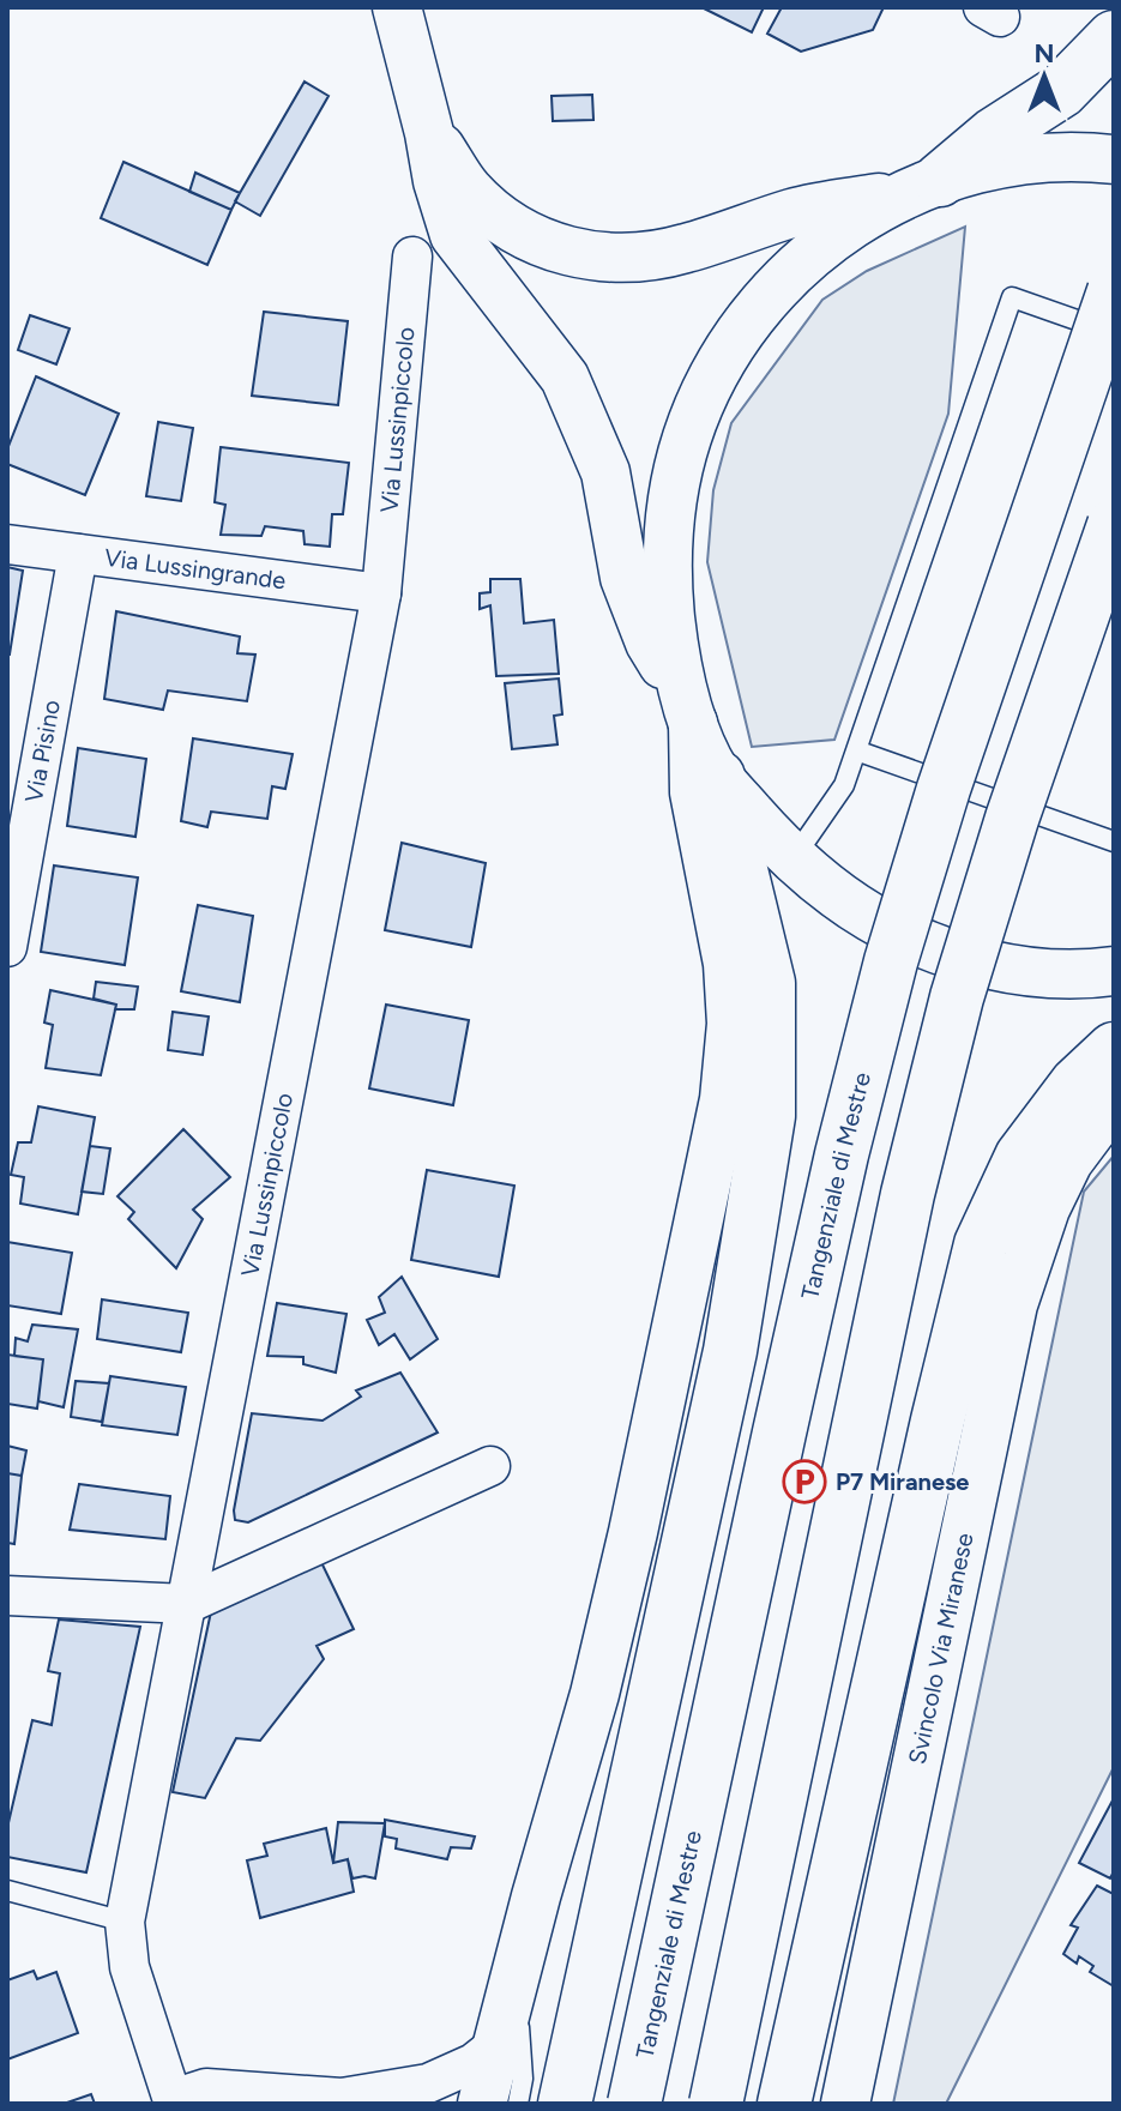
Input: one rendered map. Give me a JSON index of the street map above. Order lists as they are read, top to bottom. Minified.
{"streets":{"highway":["Tangenziale di Mestre"],"street":["Via Lussinpiccolo","Via Lussingrande","Via Pisino","Svincolo Via Miranese"]},"crossings":[["Via Lussinpiccolo","Via Lussingrande"],["Via Lussingrande","Via Pisino"]],"places":{"parking":["P7 Miranese"]},"north":"top"}
